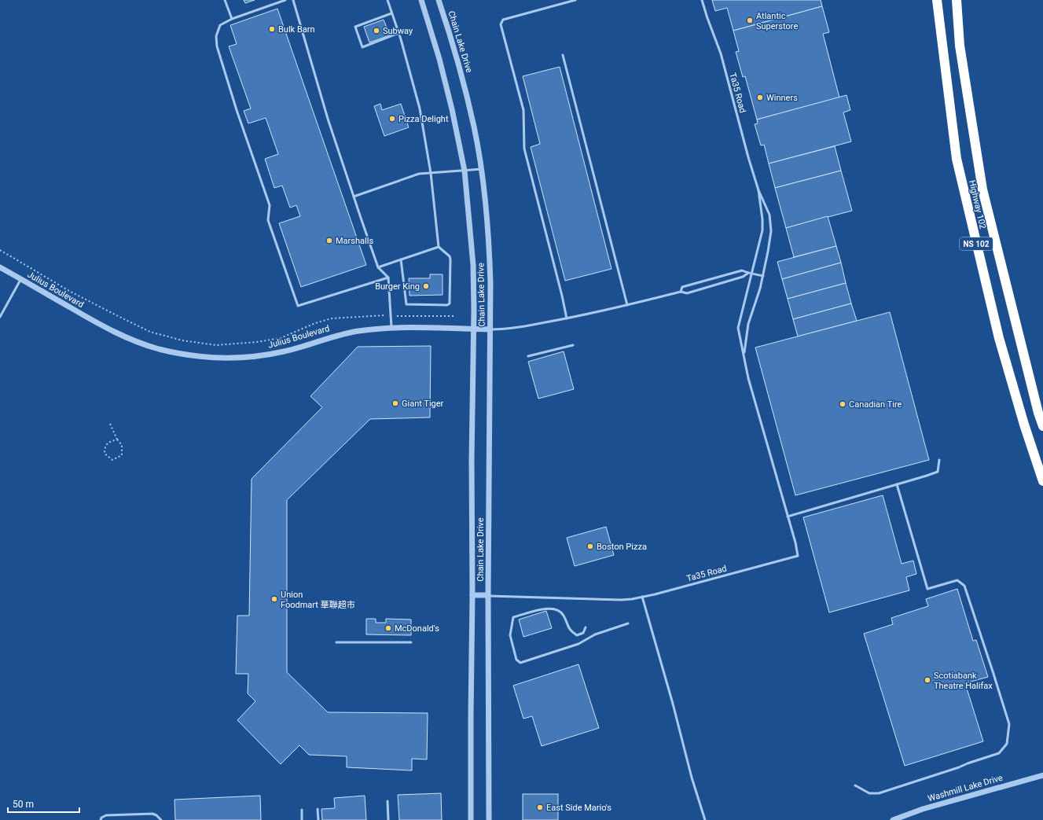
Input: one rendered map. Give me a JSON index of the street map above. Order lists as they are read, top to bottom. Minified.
{"streets":{"highway":["Highway 102","NS 102"],"street":["Chain Lake Drive","Julius Boulevard","Washmill Lake Drive"],"lane":["Ta35 Road"]},"crossings":[["Chain Lake Drive","Julius Boulevard"]],"places":["Atlantic Superstore","Bulk Barn","Subway","Winners","Pizza Delight","Marshalls","Burger King","Giant Tiger","Canadian Tire","Boston Pizza","Union Foodmart 華聯超市","McDonald's","Scotiabank Theatre Halifax","East Side Mario's"],"scale_bar":"50 m"}
